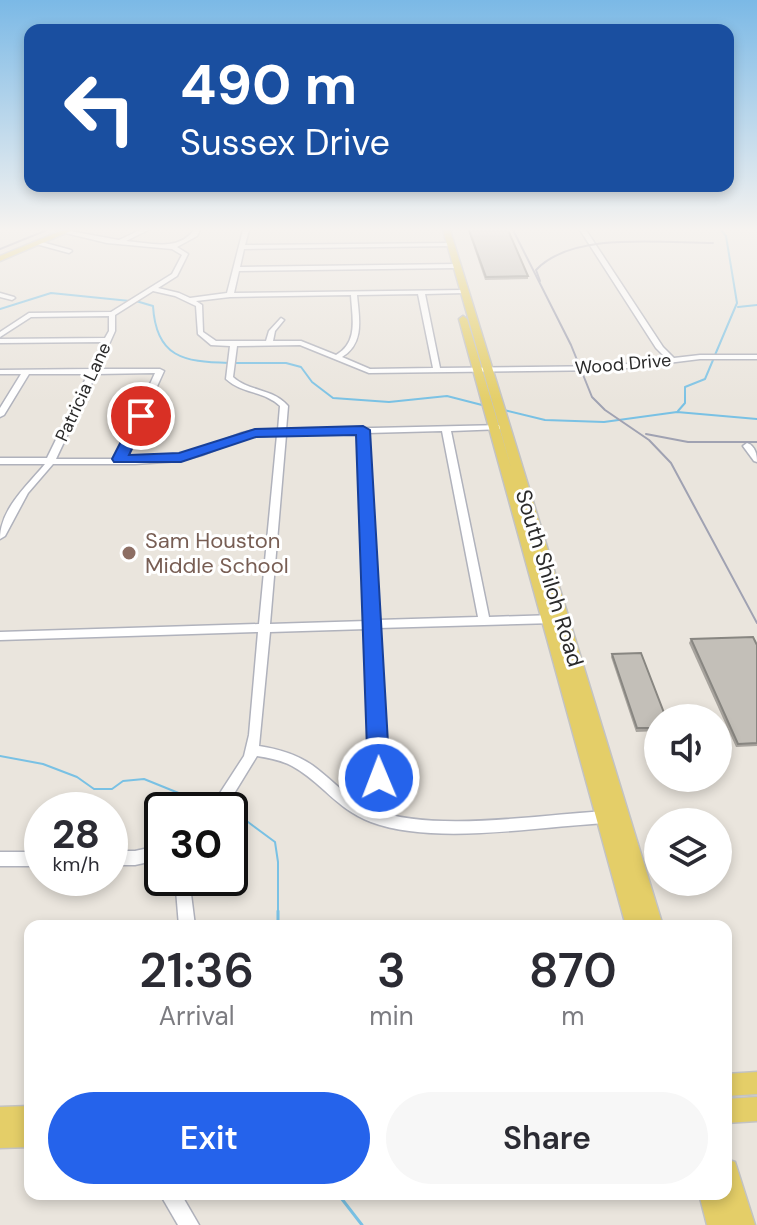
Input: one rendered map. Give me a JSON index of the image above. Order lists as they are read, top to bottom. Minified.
{"streets":{"main road":["South Shiloh Road"],"street":["Wood Drive","Patricia Lane"]},"crossings":[["Wood Drive","South Shiloh Road"]],"places":["Sam Houston Middle School"],"page":{"turn":["490 m","Sussex Drive"],"speed":"28 km/h","limit":"30","eta":["21:36","Arrival","3","min","870","m"],"buttons":["Exit","Share"]}}
